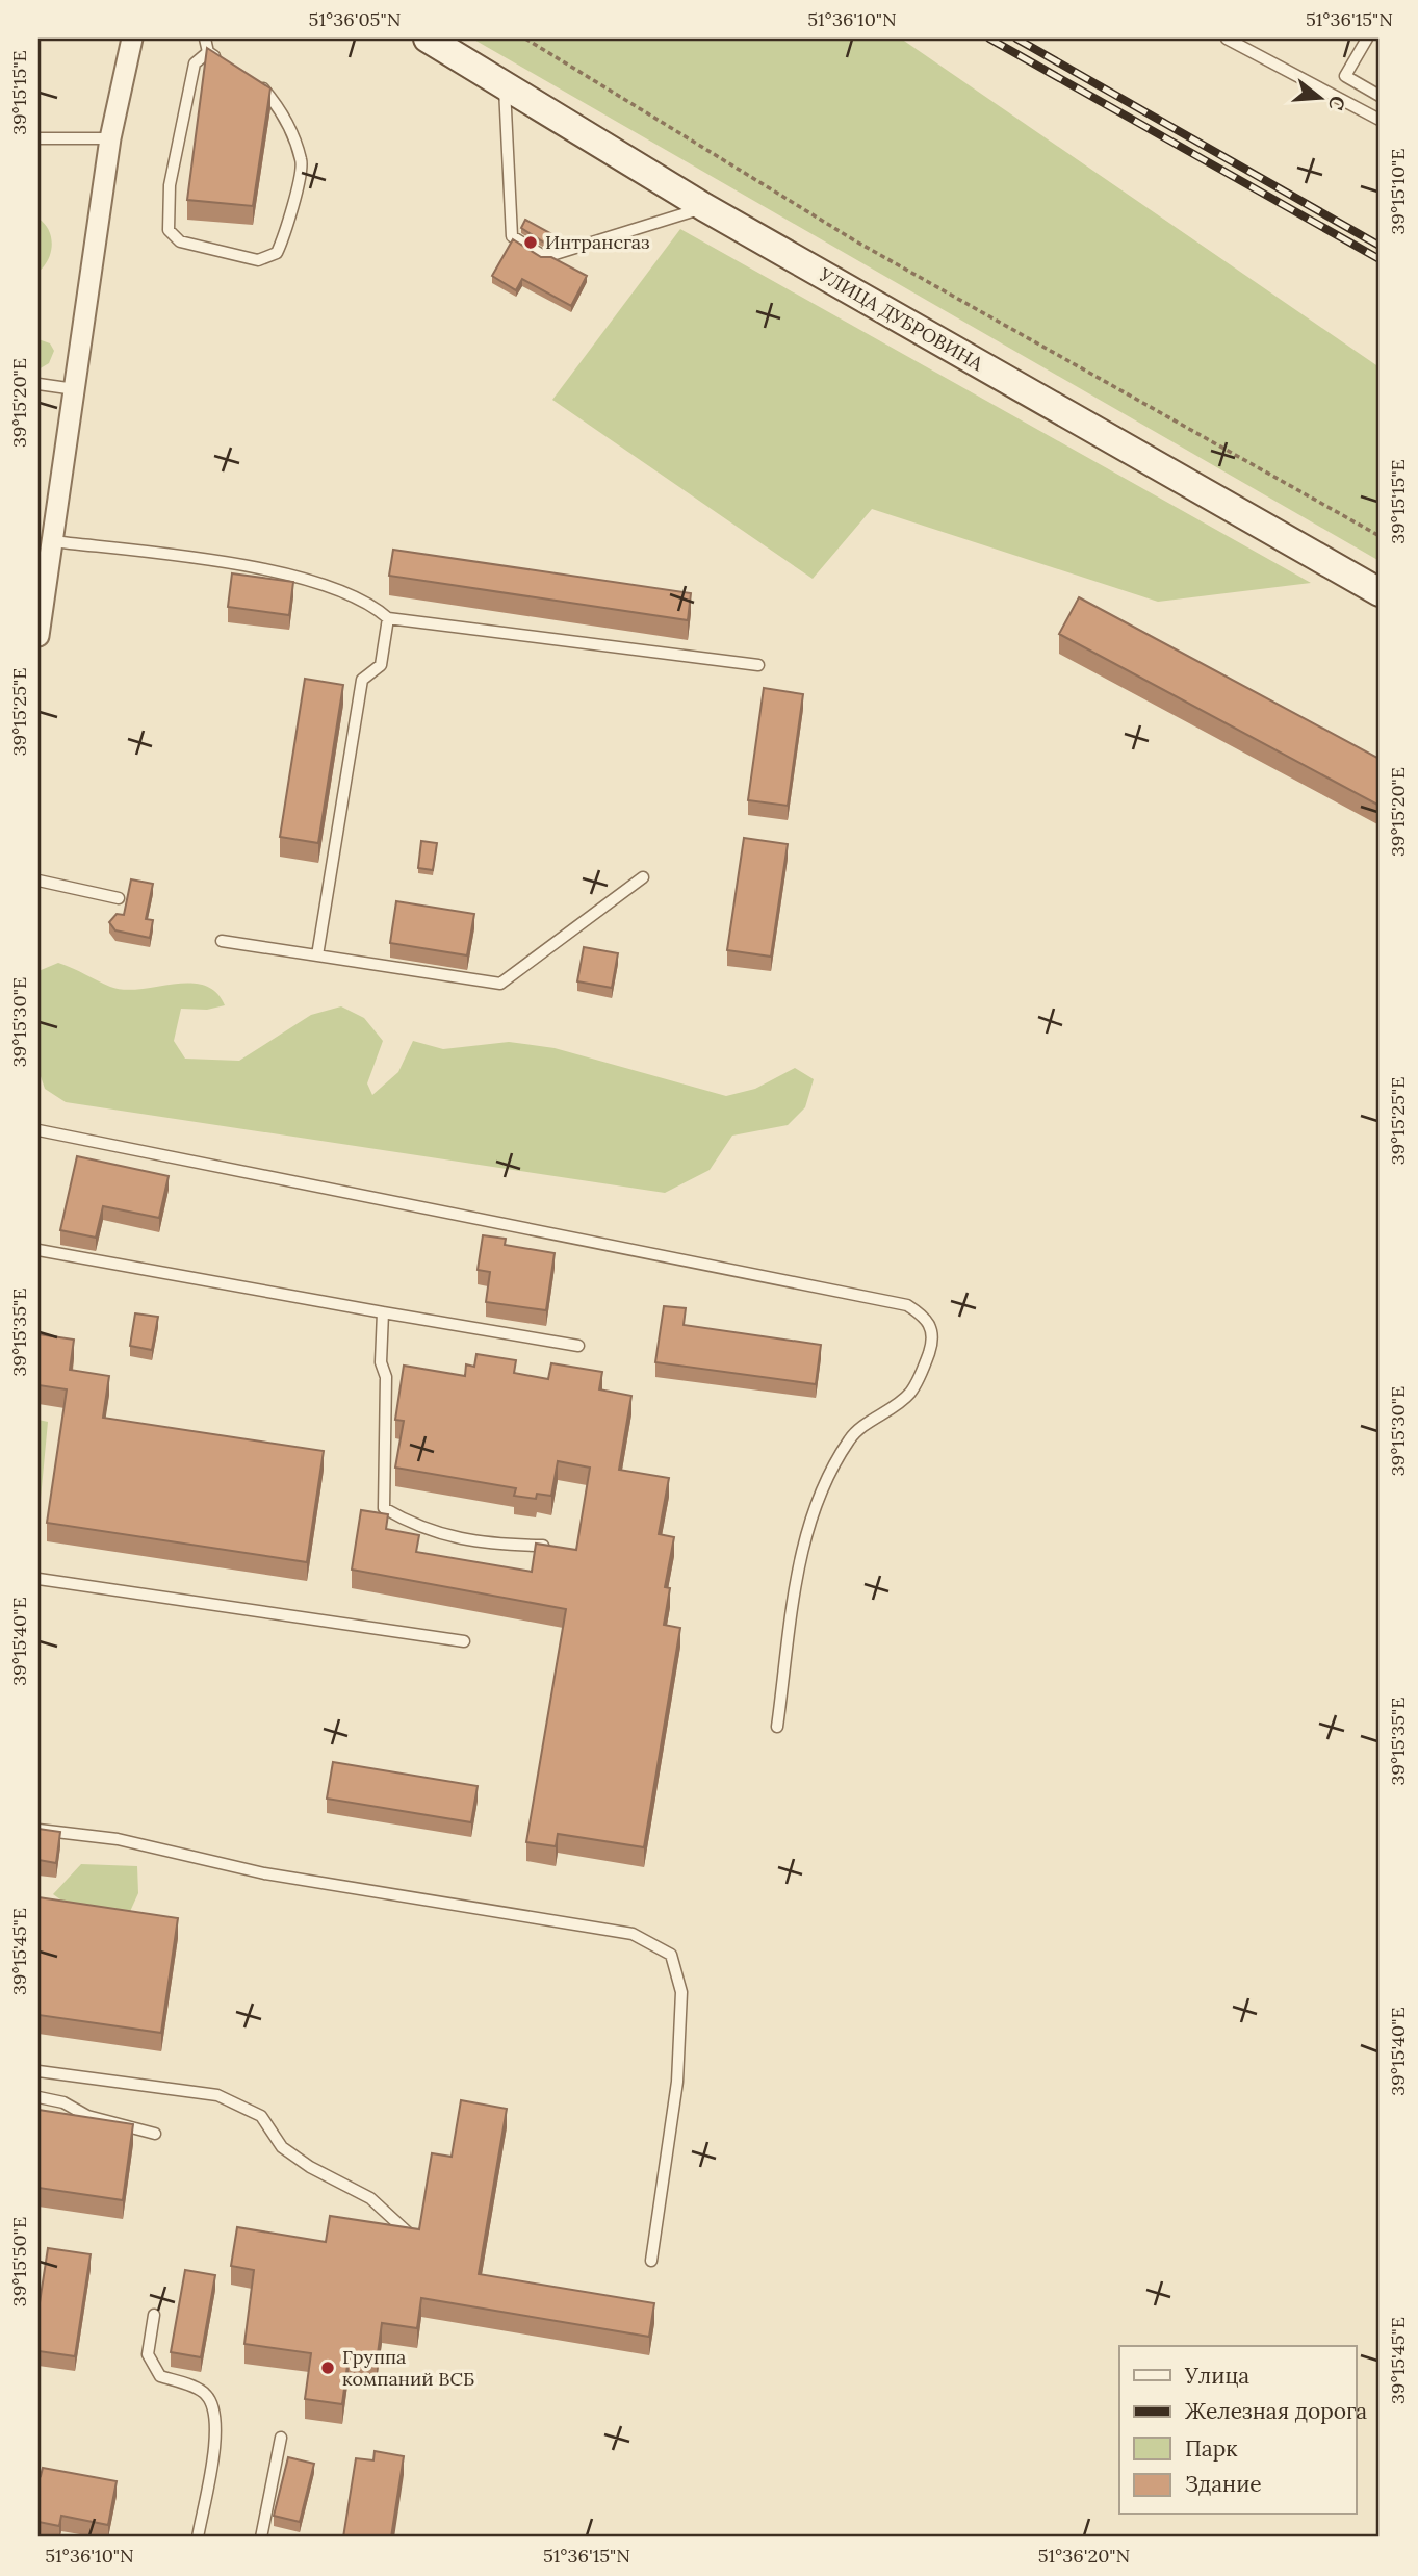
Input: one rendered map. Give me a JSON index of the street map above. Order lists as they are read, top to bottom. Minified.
{"streets":{"main road":["УЛИЦА ДУБРОВИНА"]},"places":["Интрансгаз","Группа компаний ВСБ"],"legend":["Улица","Железная дорога","Парк","Здание"],"north":"right","coordinates":["51°36'05\"N","51°36'10\"N","51°36'15\"N","39°15'15\"E","39°15'10\"E","39°15'20\"E","39°15'25\"E","39°15'30\"E","39°15'35\"E","39°15'40\"E","39°15'45\"E","39°15'50\"E","51°36'20\"N"]}
